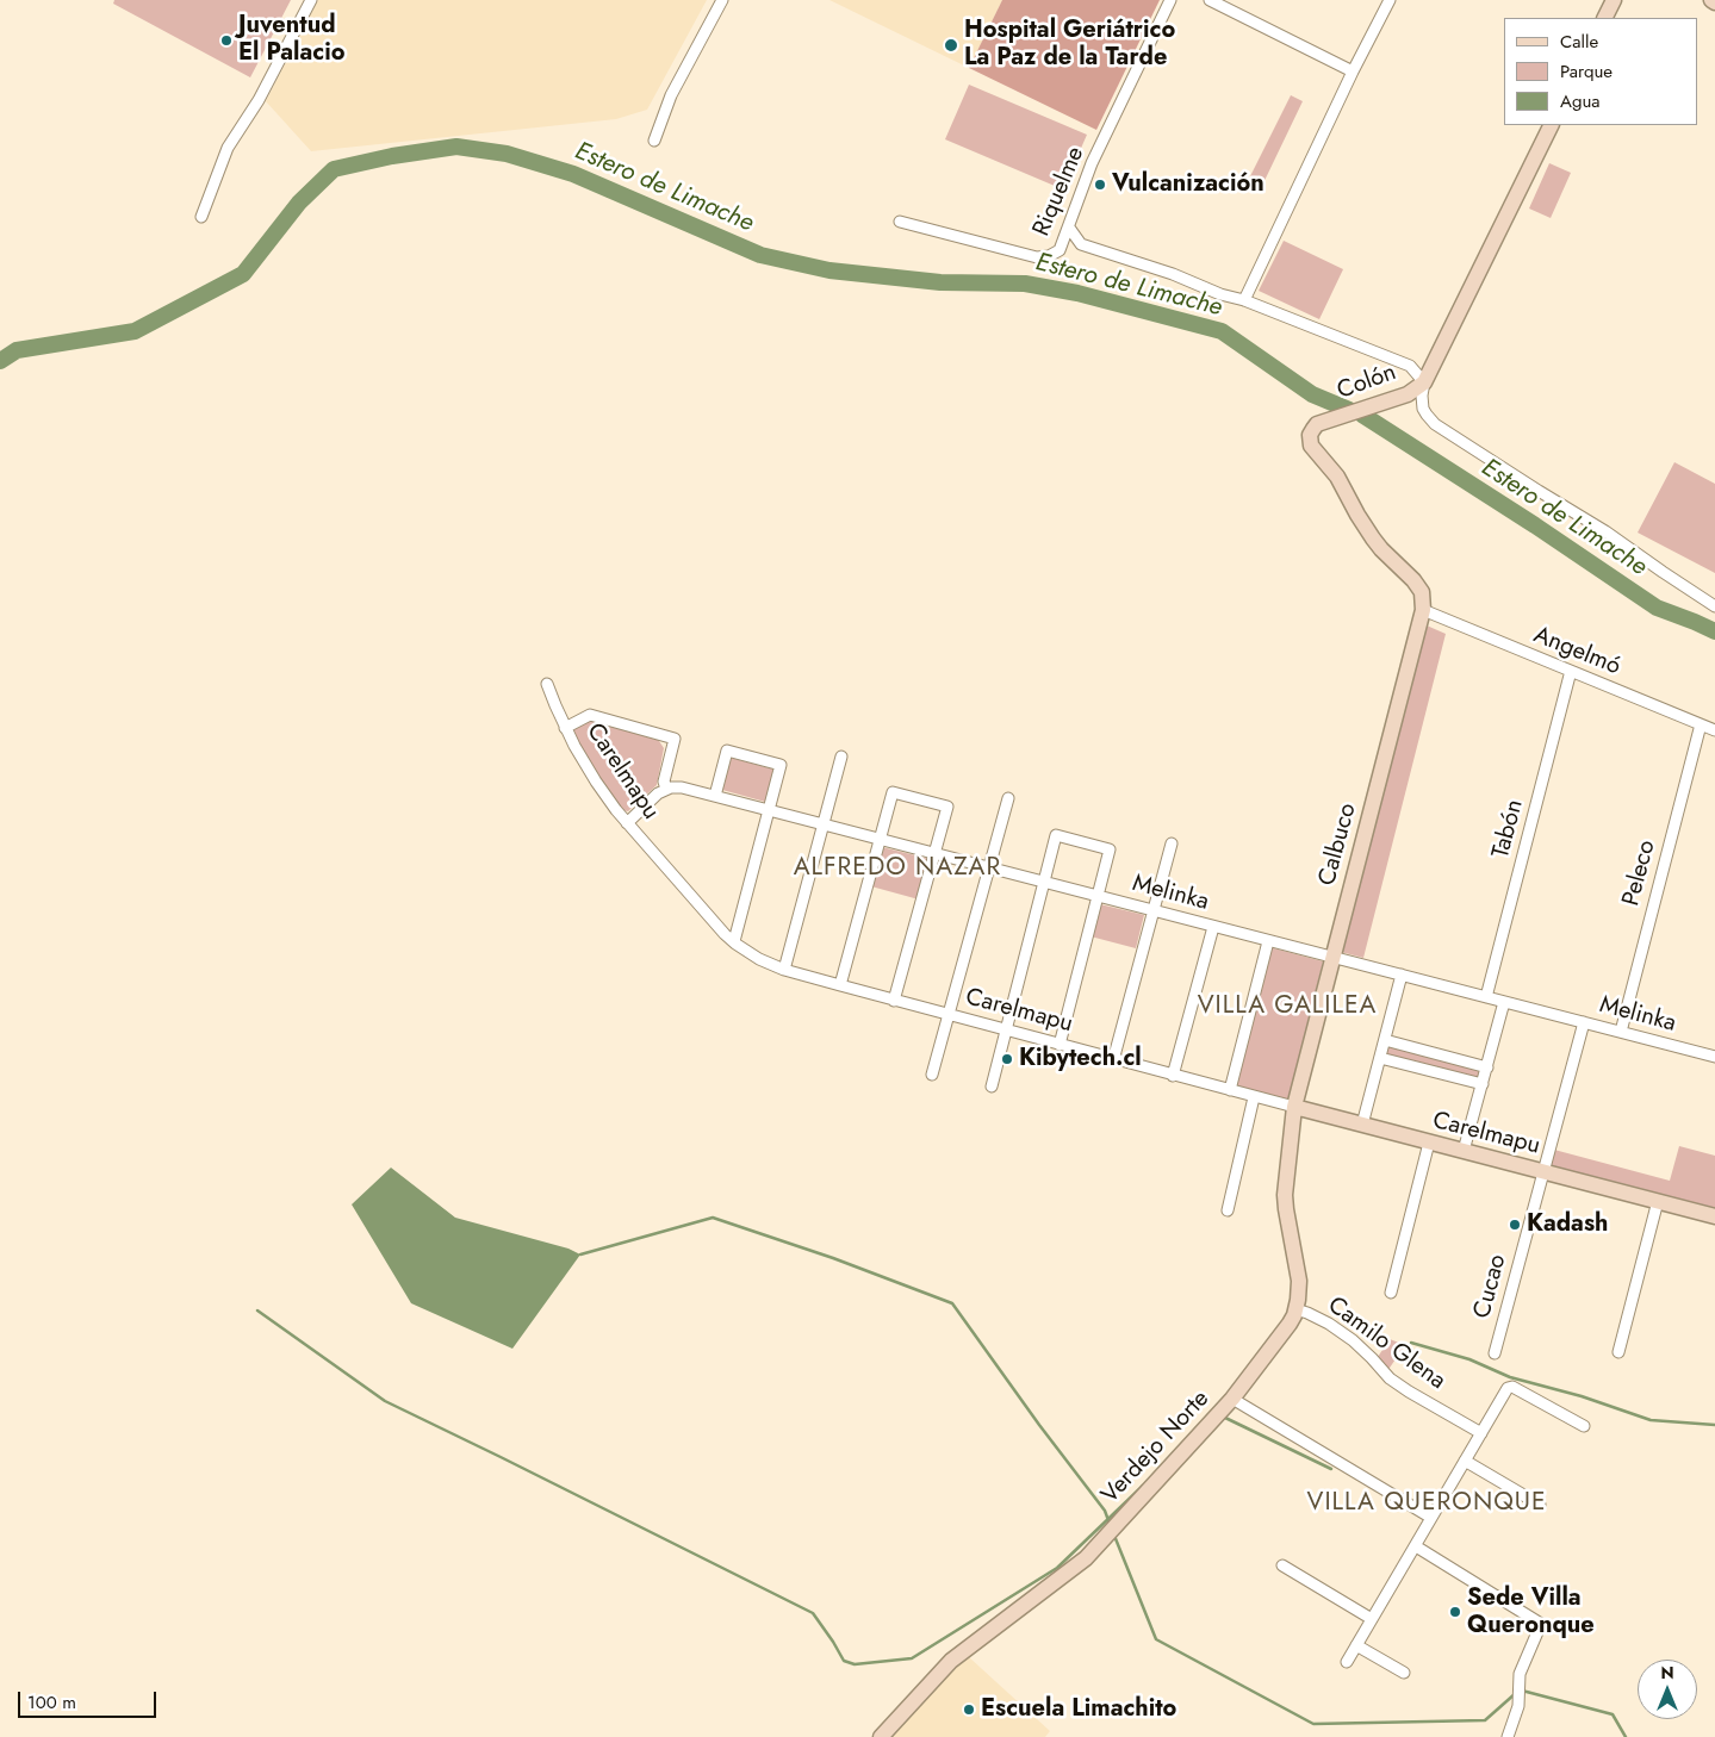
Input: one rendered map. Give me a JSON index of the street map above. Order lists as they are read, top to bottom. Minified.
{"streets":{"street":["Riquelme","Colón","Angelmó","Carelmapu","Tabón","Calbuco","Peleco","Melinka","Cucao","Camilo Glena","Verdejo Norte"]},"crossings":[["Colón","Calbuco"],["Angelmó","Tabón"],["Angelmó","Calbuco"],["Angelmó","Peleco"],["Carelmapu","Calbuco"],["Carelmapu","Cucao"],["Carelmapu","Verdejo Norte"],["Tabón","Melinka"],["Calbuco","Melinka"],["Calbuco","Verdejo Norte"],["Peleco","Melinka"],["Melinka","Cucao"],["Camilo Glena","Verdejo Norte"]],"districts":["ALFREDO NAZAR","VILLA GALILEA","VILLA QUERONQUE"],"water":["Estero de Limache"],"places":["Juventud El Palacio","Hospital Geriátrico La Paz de la Tarde","Vulcanización","Kibytech.cl","Kadash","Sede Villa Queronque","Escuela Limachito"],"legend":["Calle","Parque","Agua"],"scale_bar":"100 m","north":"top"}
